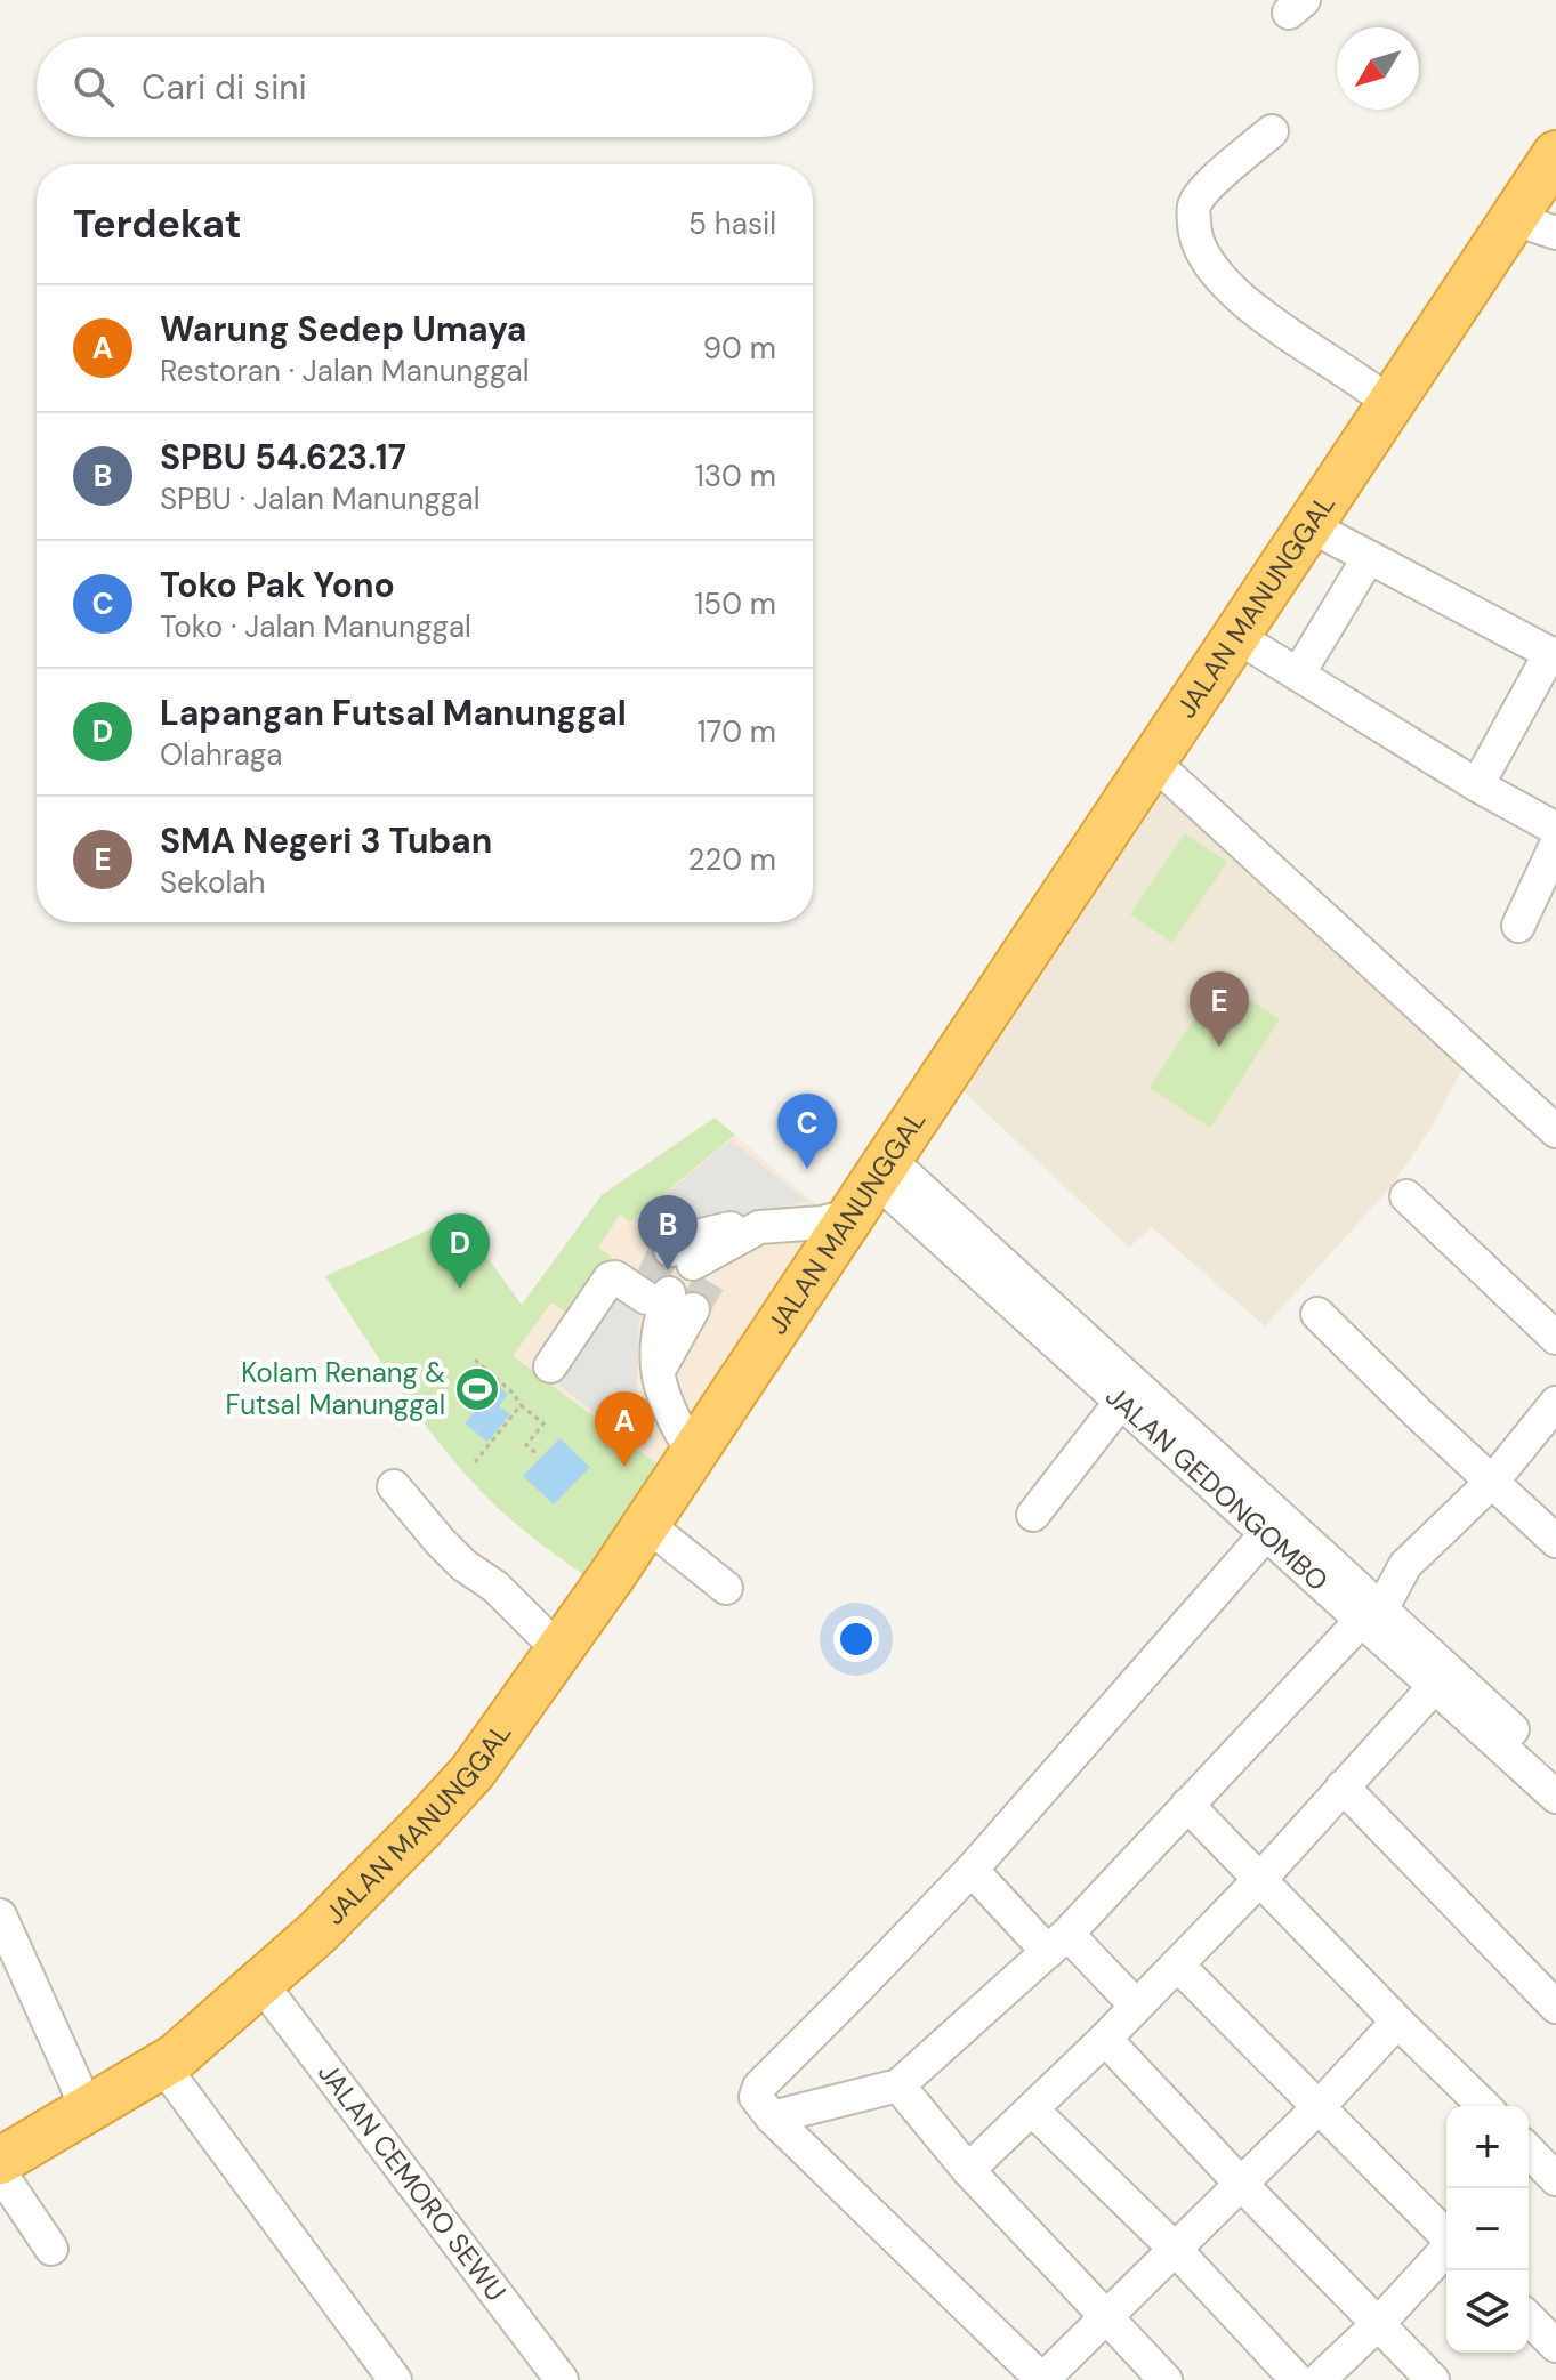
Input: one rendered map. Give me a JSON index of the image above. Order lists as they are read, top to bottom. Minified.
{"streets":{"highway":["JALAN MANUNGGAL"],"street":["JALAN GEDONGOMBO","JALAN CEMORO SEWU"]},"crossings":[["JALAN MANUNGGAL","JALAN GEDONGOMBO"],["JALAN MANUNGGAL","JALAN CEMORO SEWU"]],"places":{"sports":["Kolam Renang & Futsal Manunggal"]},"north":"bottom left","page":{"search":"Cari di sini","heading":["Terdekat","5 hasil"],"list":[{"mark":"A","name":"Warung Sedep Umaya","note":"Restoran · Jalan Manunggal","value":"90 m"},{"mark":"B","name":"SPBU 54.623.17","note":"SPBU · Jalan Manunggal","value":"130 m"},{"mark":"C","name":"Toko Pak Yono","note":"Toko · Jalan Manunggal","value":"150 m"},{"mark":"D","name":"Lapangan Futsal Manunggal","note":"Olahraga","value":"170 m"},{"mark":"E","name":"SMA Negeri 3 Tuban","note":"Sekolah","value":"220 m"}],"pins":["E","C","B","D","A"],"map_buttons":["+","−"]}}
